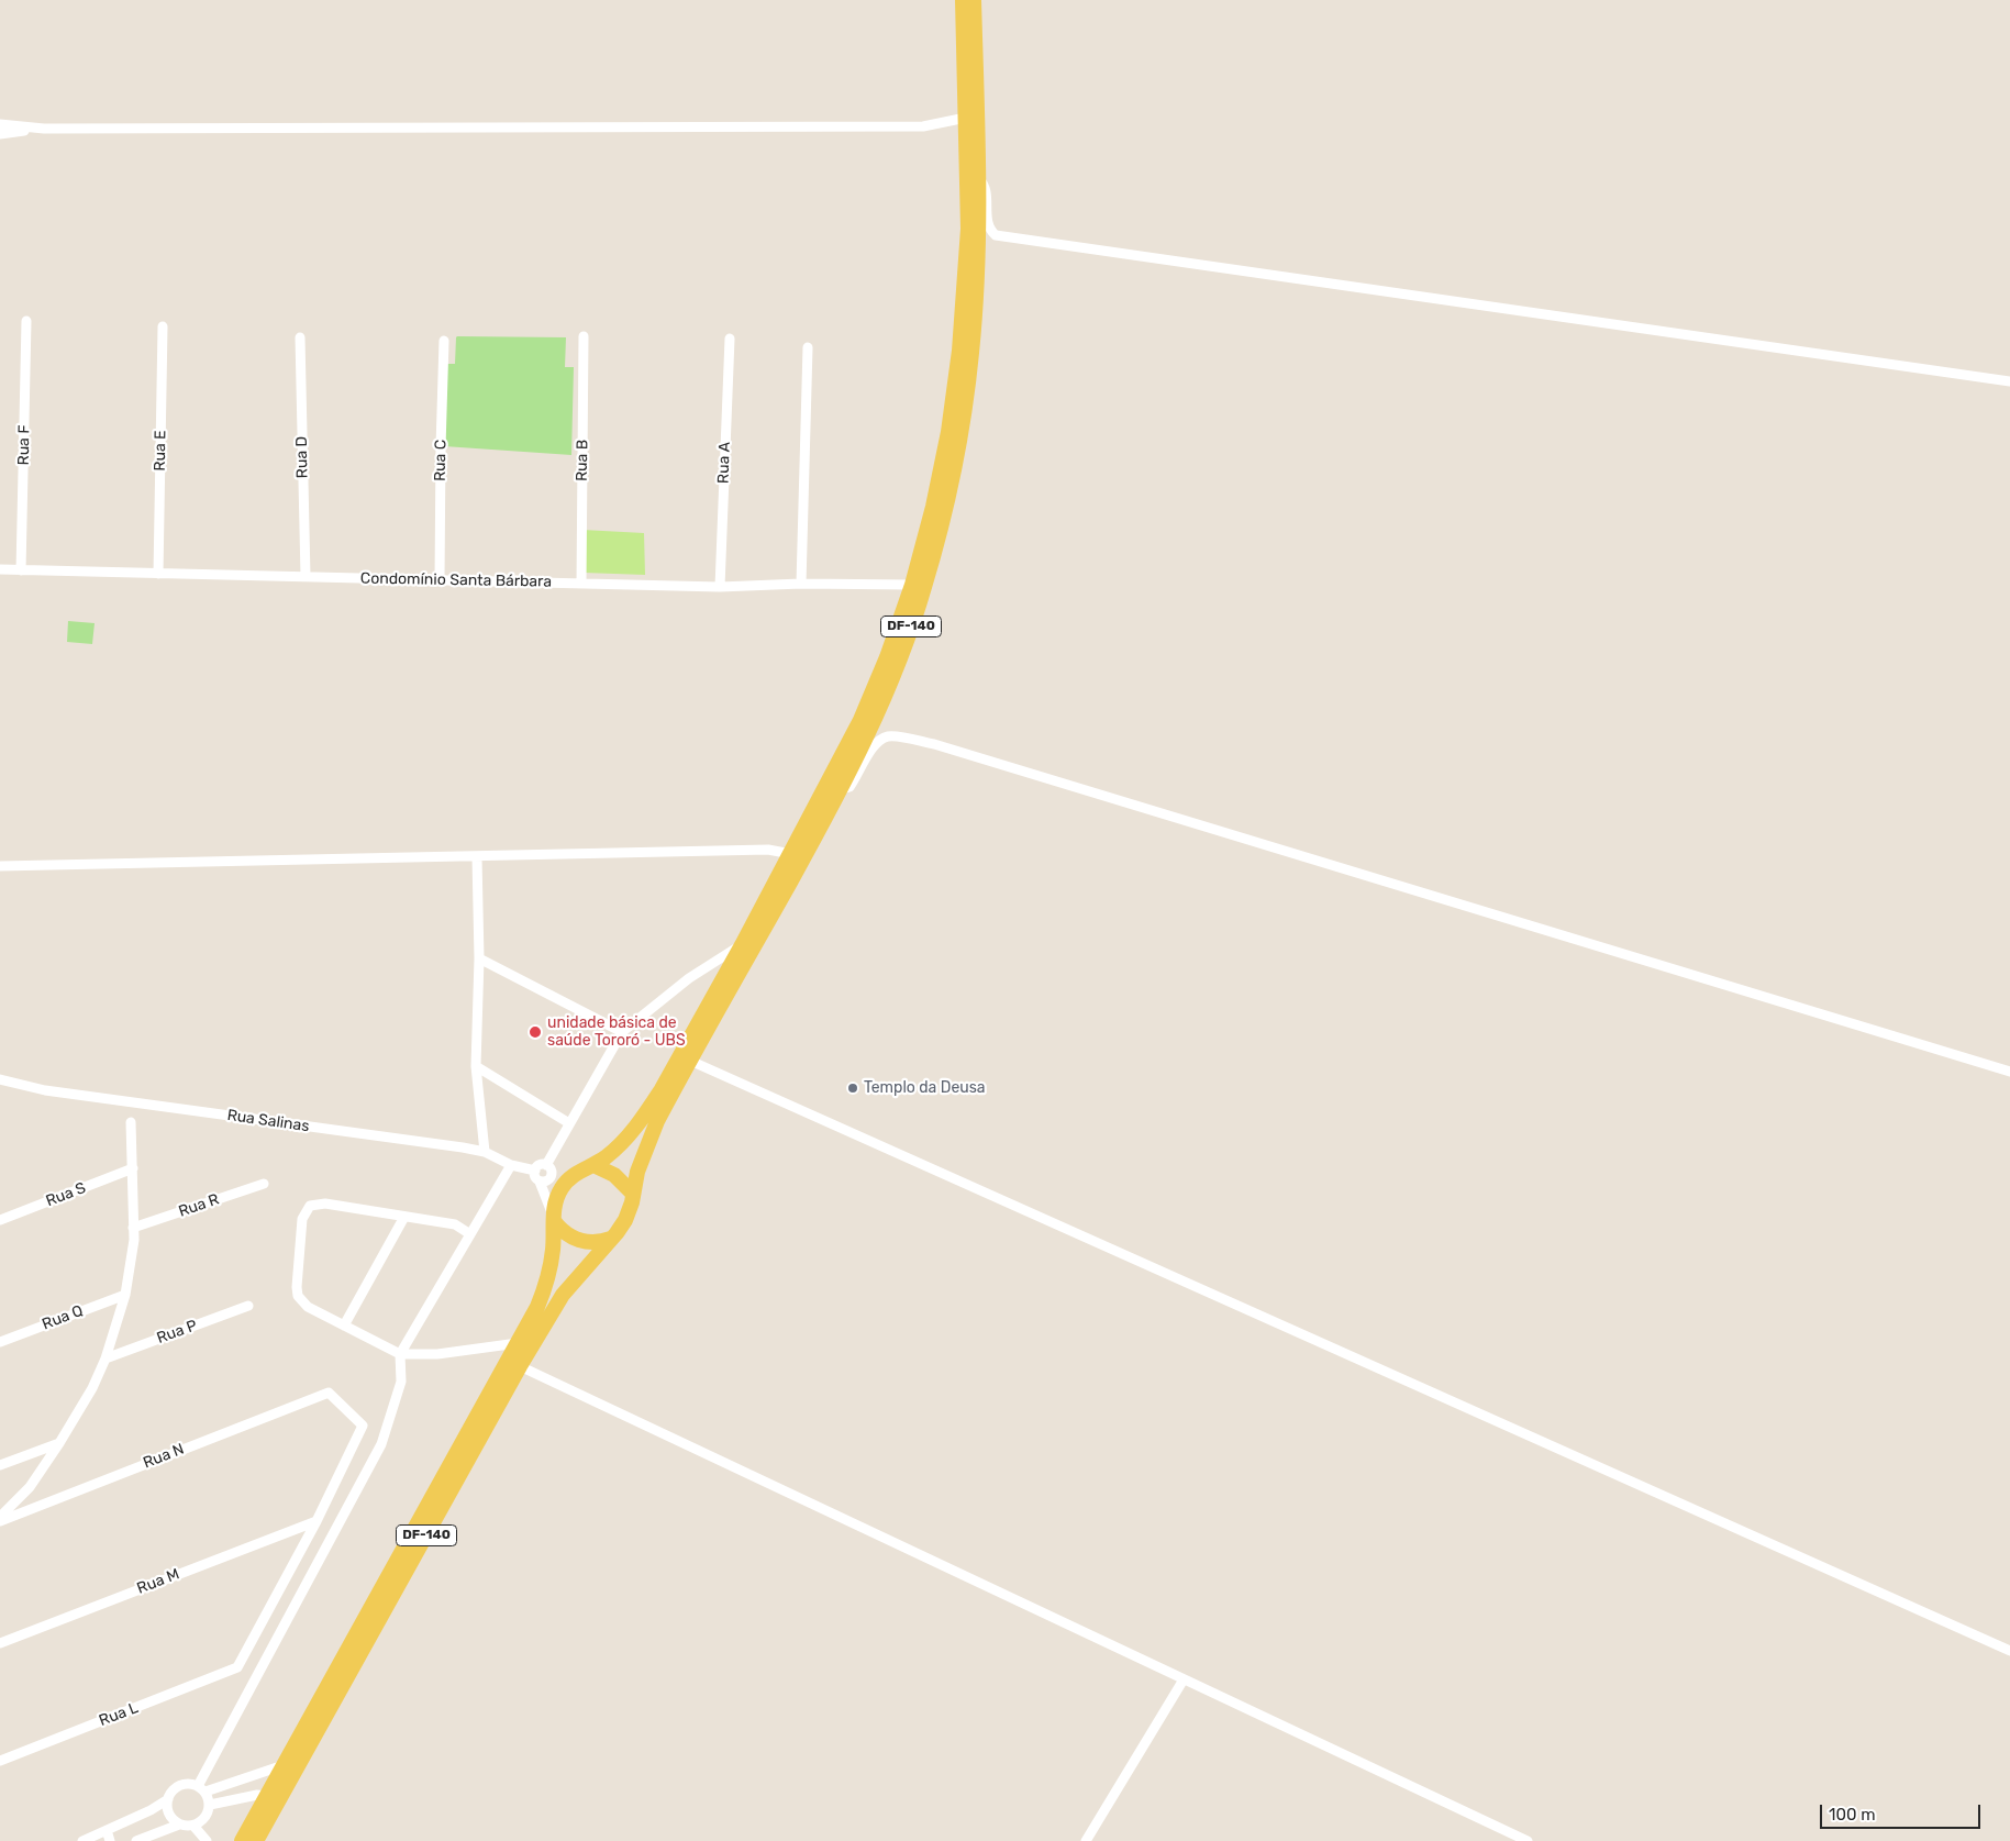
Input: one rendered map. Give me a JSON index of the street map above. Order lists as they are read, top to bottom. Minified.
{"streets":{"main road":["DF-140"],"street":["Rua F","Rua E","Rua D","Rua C","Rua B","Rua A","Condomínio Santa Bárbara","Rua Salinas","Rua S","Rua R","Rua Q","Rua P","Rua N","Rua M","Rua L"]},"crossings":[["Rua F","Condomínio Santa Bárbara"],["Rua E","Condomínio Santa Bárbara"],["Rua D","Condomínio Santa Bárbara"],["Rua C","Condomínio Santa Bárbara"],["Rua B","Condomínio Santa Bárbara"],["Rua A","Condomínio Santa Bárbara"],["Condomínio Santa Bárbara","DF-140"],["Rua N","Rua M"],["Rua N","Rua L"],["Rua M","Rua L"]],"places":["unidade básica de saúde Tororó - UBS","Templo da Deusa"],"scale_bar":"100 m"}
